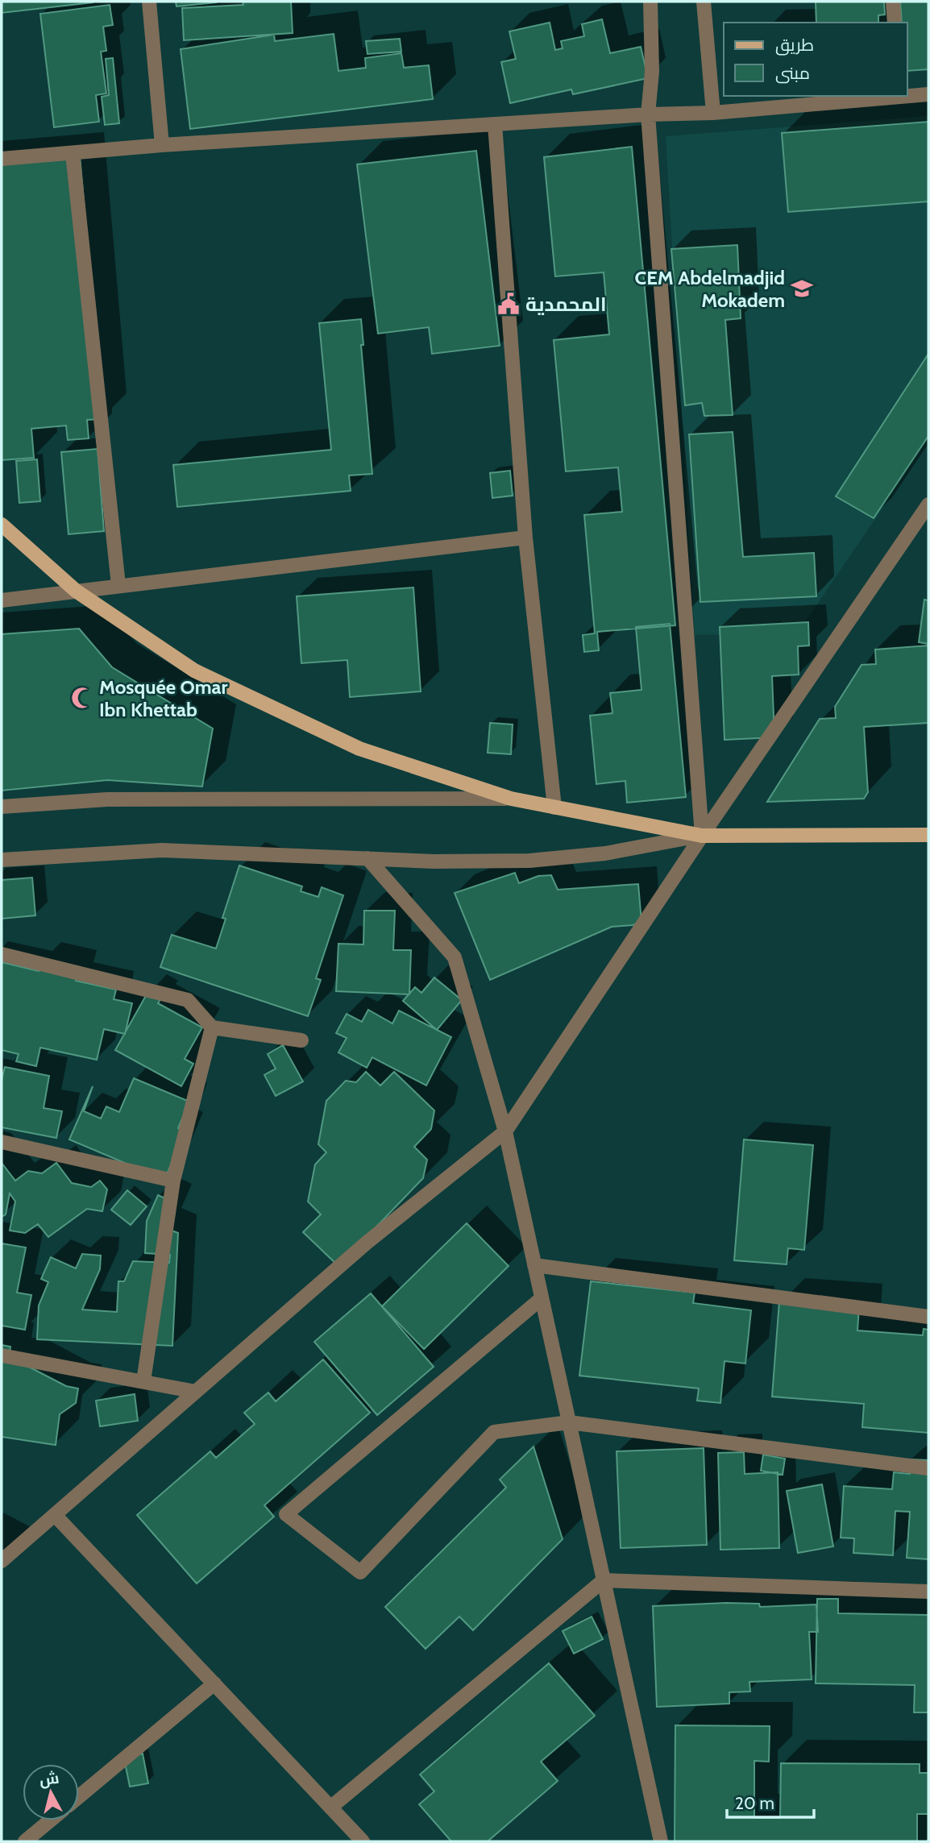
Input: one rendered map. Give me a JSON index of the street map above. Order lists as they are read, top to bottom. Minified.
{"places":{"school or university":["CEM Abdelmadjid Mokadem"],"public building":["المحمدية"],"mosque":["Mosquée Omar Ibn Khettab"]},"legend":["طريق","مبنى"],"scale_bar":"20 m","north":"top"}
